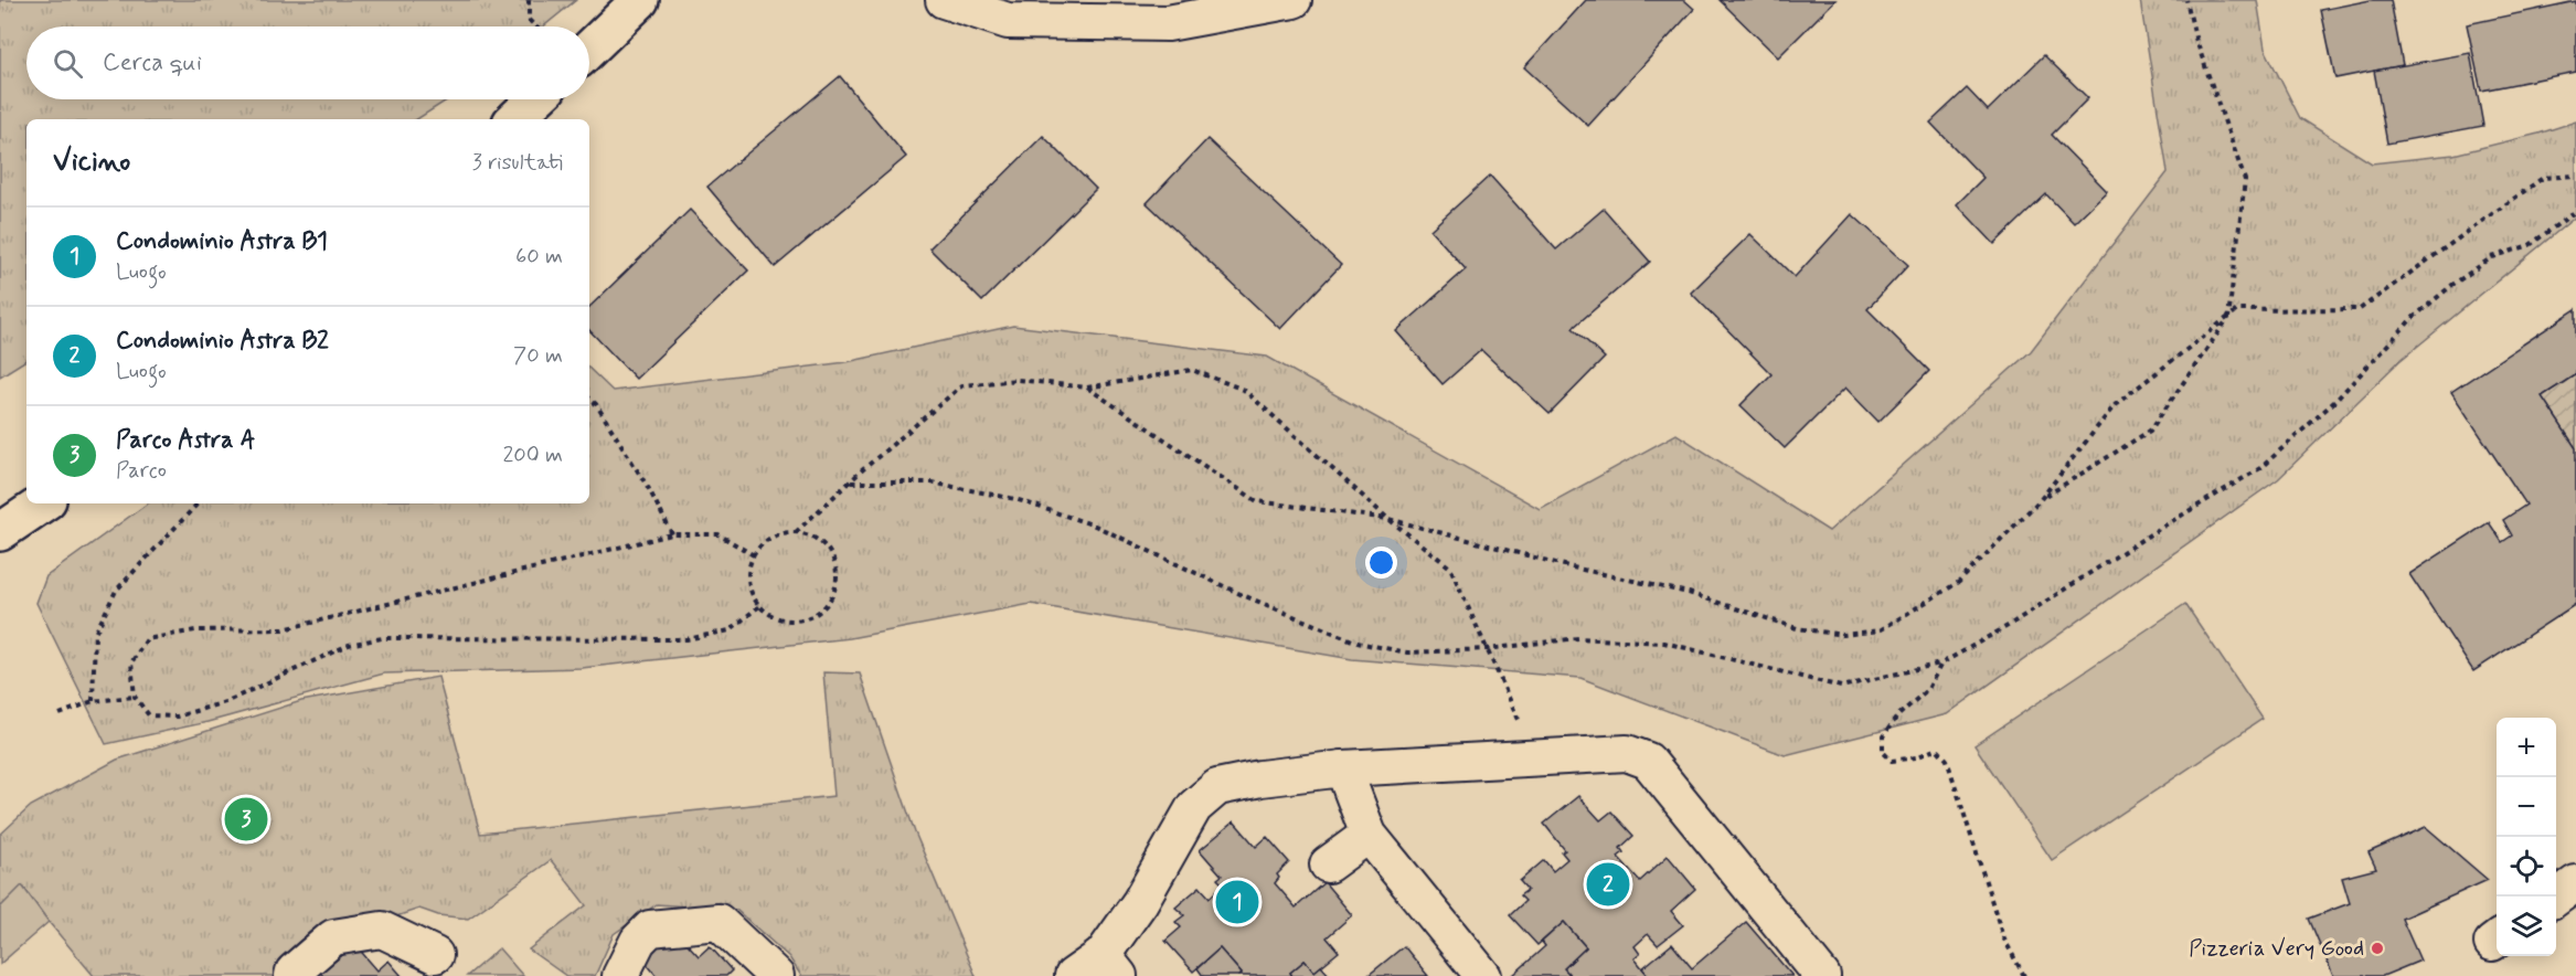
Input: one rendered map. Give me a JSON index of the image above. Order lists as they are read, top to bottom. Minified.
{"places":["Pizzeria Very Good"],"page":{"search":"Cerca qui","heading":["Vicino","3 risultati"],"list":[{"mark":"1","name":"Condominio Astra B1","note":"Luogo","value":"60 m"},{"mark":"2","name":"Condominio Astra B2","note":"Luogo","value":"70 m"},{"mark":"3","name":"Parco Astra A","note":"Parco","value":"200 m"}],"map_buttons":["+","−"],"pins":["3","2","1"]}}
